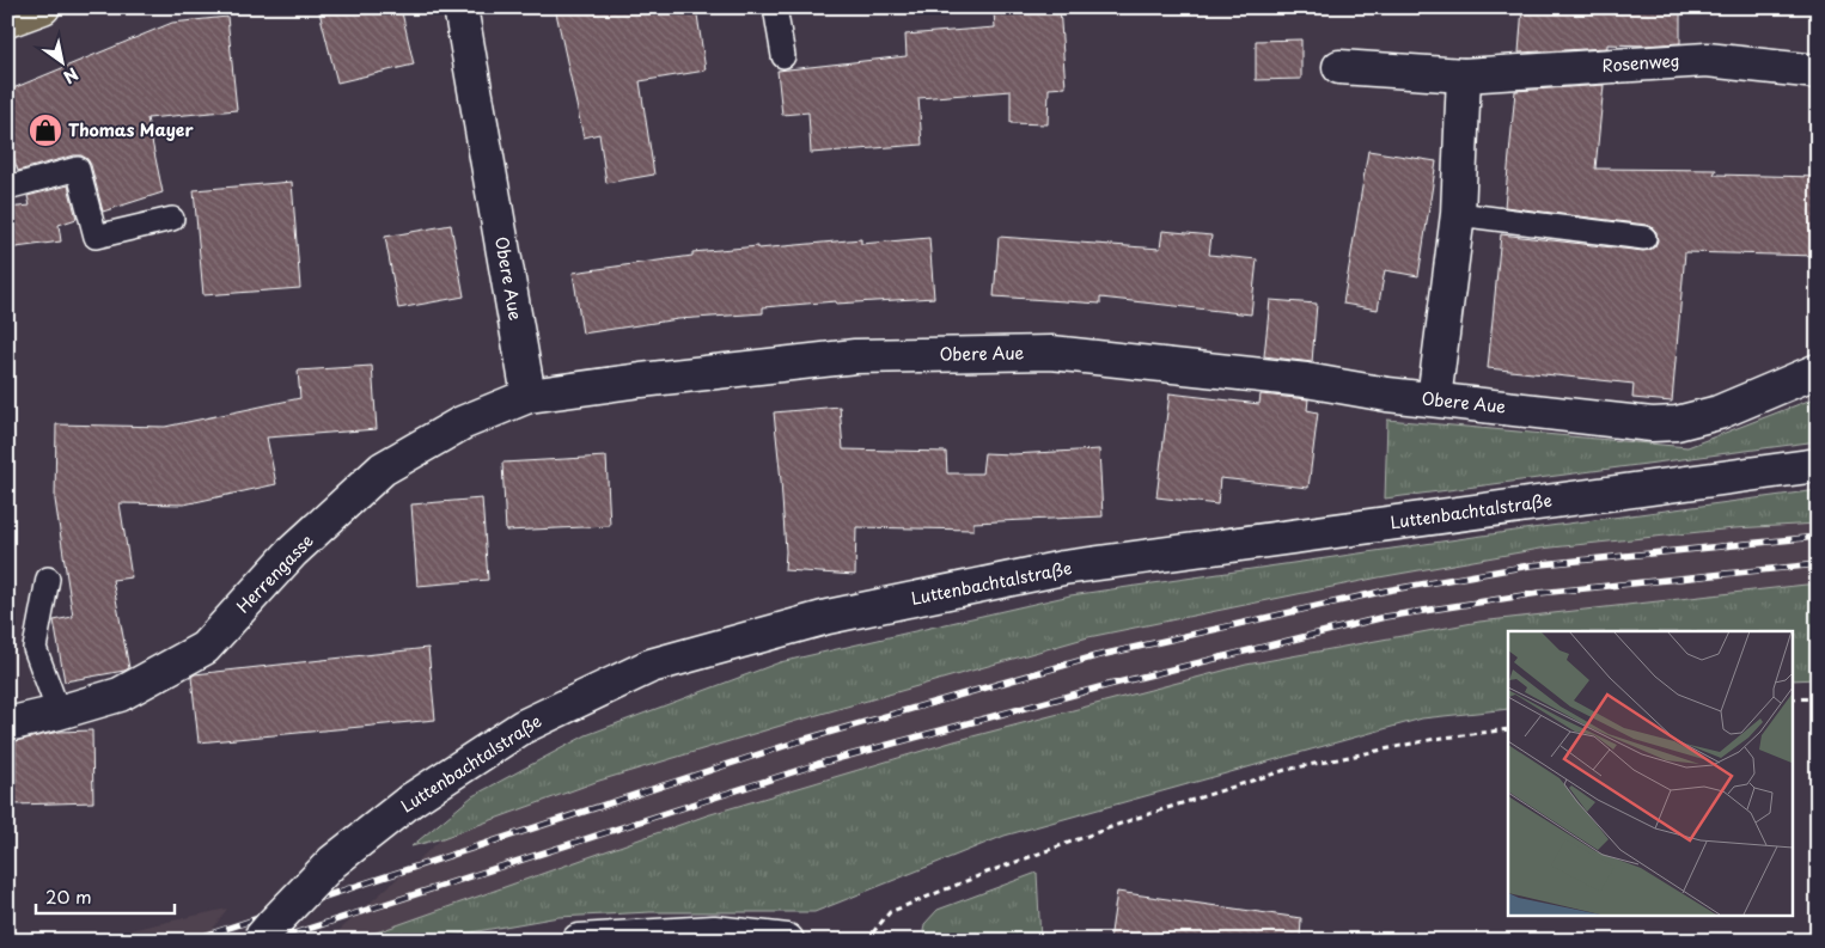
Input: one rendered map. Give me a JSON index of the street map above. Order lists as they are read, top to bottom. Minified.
{"streets":{"street":["Rosenweg","Obere Aue","Luttenbachtalstraße","Herrengasse"]},"crossings":[["Obere Aue","Herrengasse"]],"places":{"shop":["Thomas Mayer"]},"scale_bar":"20 m","north":"bottom right"}
